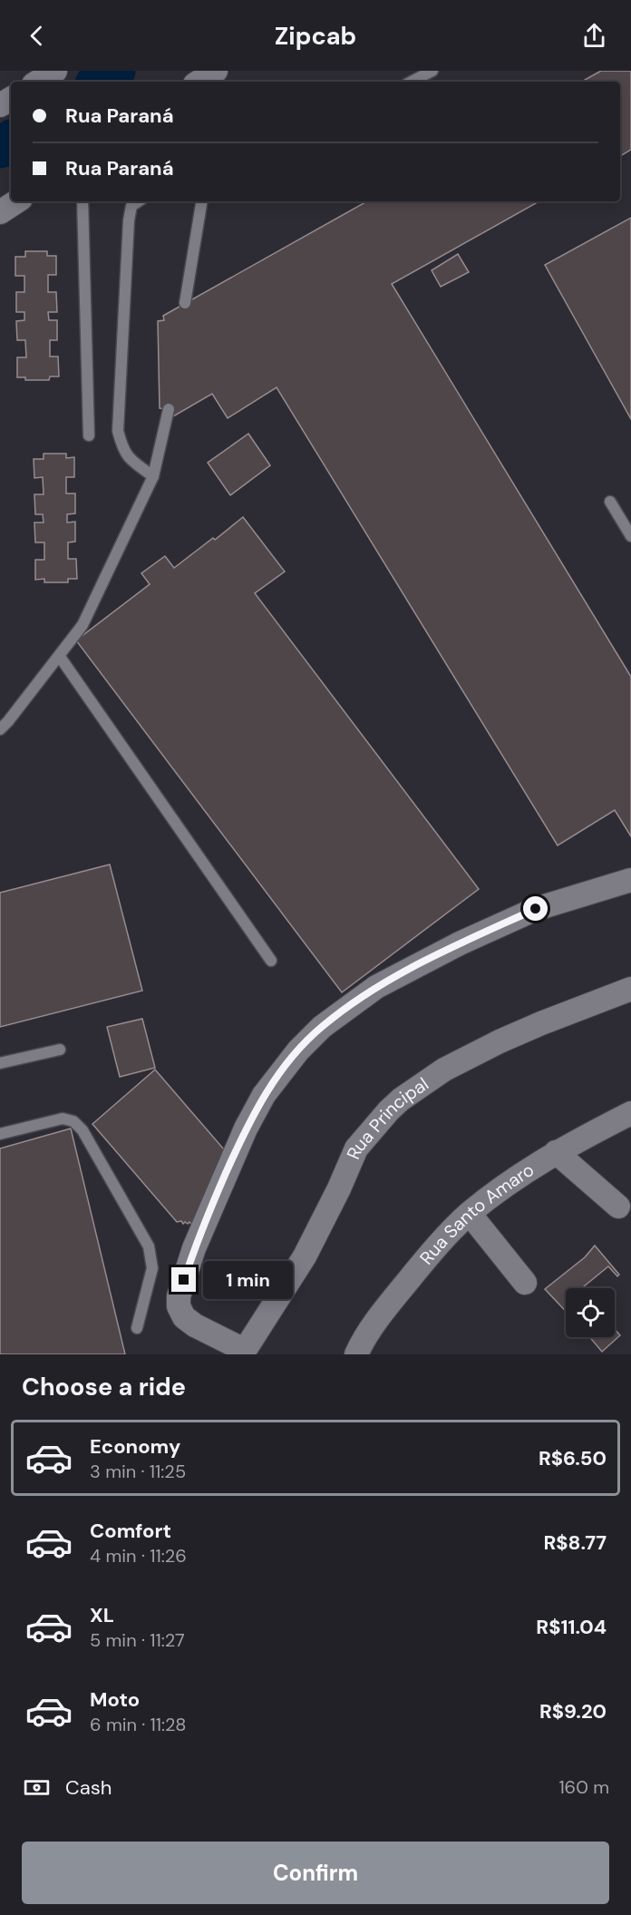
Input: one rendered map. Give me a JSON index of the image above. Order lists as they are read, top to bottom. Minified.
{"streets":{"street":["Rua Principal","Rua Santo Amaro"]},"page":{"header":"Zipcab","banner":["Rua Paraná","Rua Paraná"],"bubble":"1 min","heading":"Choose a ride","list":[{"name":"Economy","note":"3 min · 11:25","value":"R$6.50"},{"name":"Comfort","note":"4 min · 11:26","value":"R$8.77"},{"name":"XL","note":"5 min · 11:27","value":"R$11.04"},{"name":"Moto","note":"6 min · 11:28","value":"R$9.20"}],"pay":["Cash","160 m"],"buttons":"Confirm"}}
